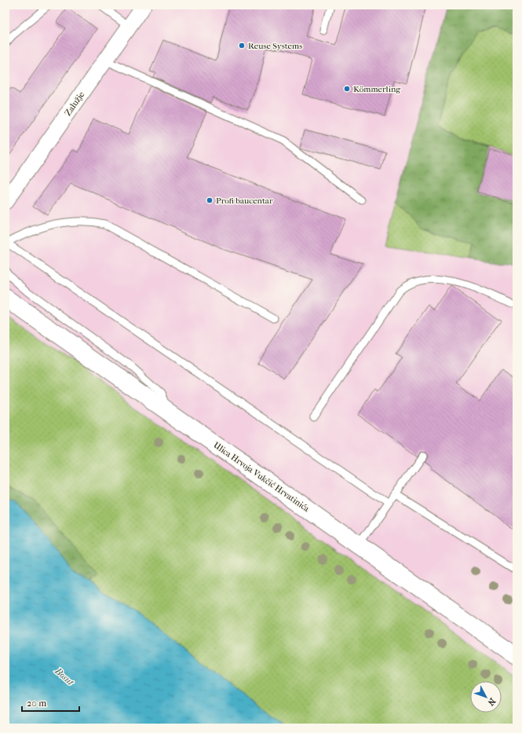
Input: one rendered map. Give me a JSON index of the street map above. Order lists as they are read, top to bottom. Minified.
{"streets":{"main road":["Ulica Hrvoja Vukčić Hrvatinića"],"street":["Zalužje"]},"water":["Bosut"],"places":["Reuse Systems","Kömmerling","Profi baucentar"],"scale_bar":"20 m","north":"bottom right"}
